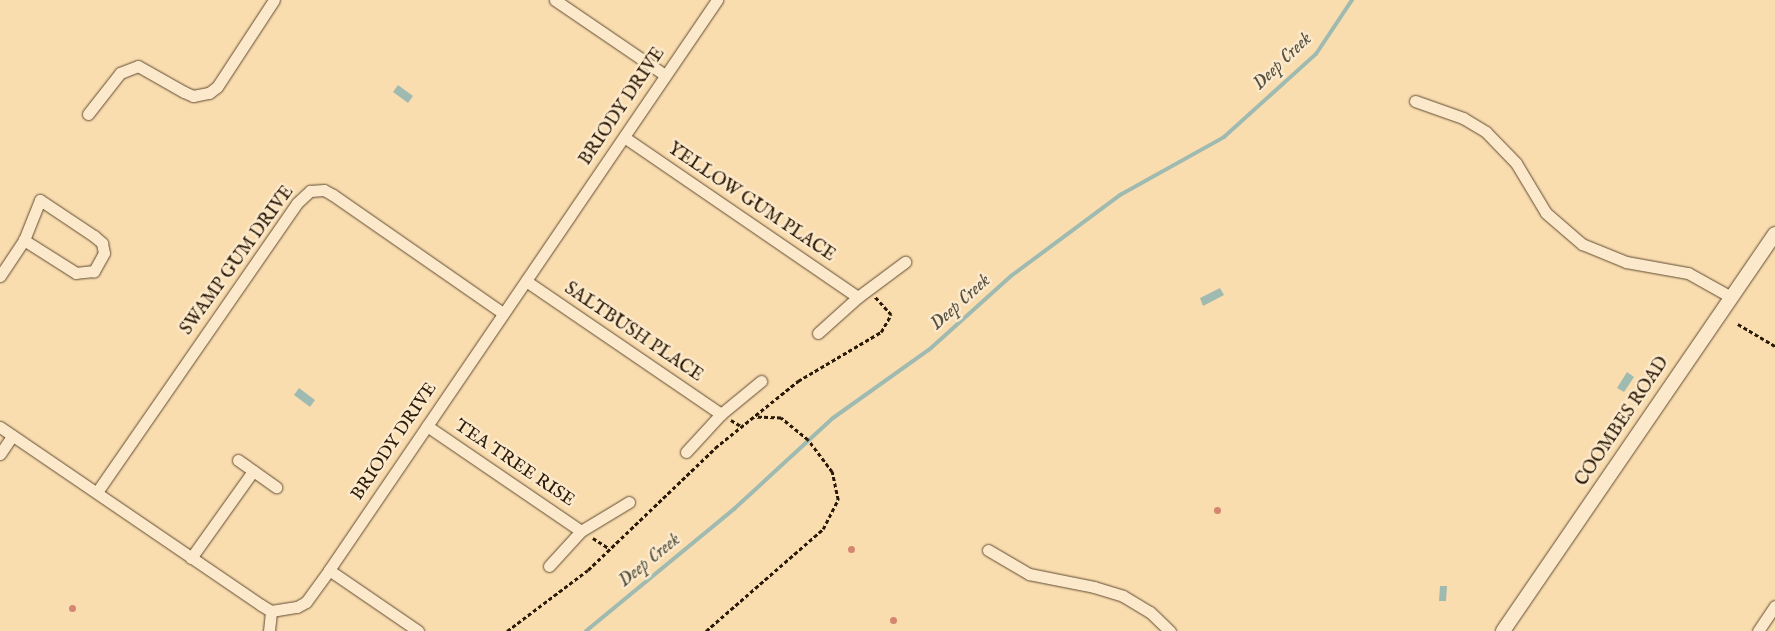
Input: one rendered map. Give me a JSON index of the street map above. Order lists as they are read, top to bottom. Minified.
{"streets":{"street":["BRIODY DRIVE","YELLOW GUM PLACE","SWAMP GUM DRIVE","SALTBUSH PLACE","COOMBES ROAD","TEA TREE RISE"]},"crossings":[["BRIODY DRIVE","YELLOW GUM PLACE"],["BRIODY DRIVE","SWAMP GUM DRIVE"],["BRIODY DRIVE","SALTBUSH PLACE"],["BRIODY DRIVE","TEA TREE RISE"]],"water":["Deep Creek"]}
